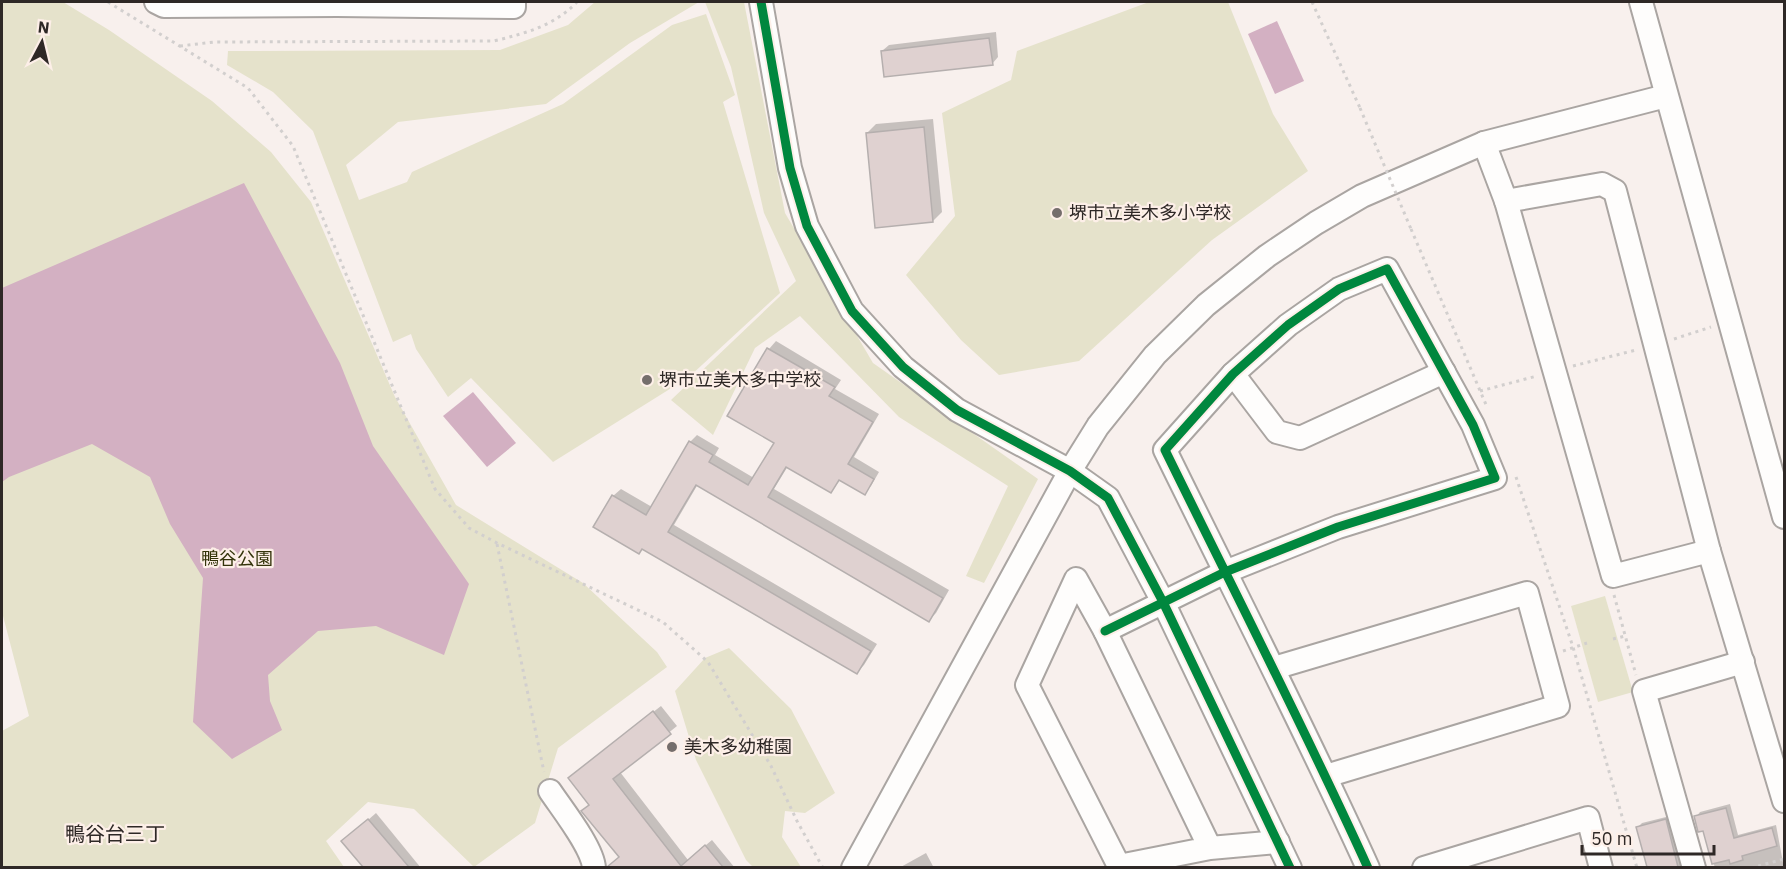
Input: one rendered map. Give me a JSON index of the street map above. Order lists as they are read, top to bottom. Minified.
{"districts":["鴨谷台三丁"],"parks":["鴨谷公園"],"places":["堺市立美木多小学校","堺市立美木多中学校","美木多幼稚園"],"scale_bar":"50 m","north":"top"}
